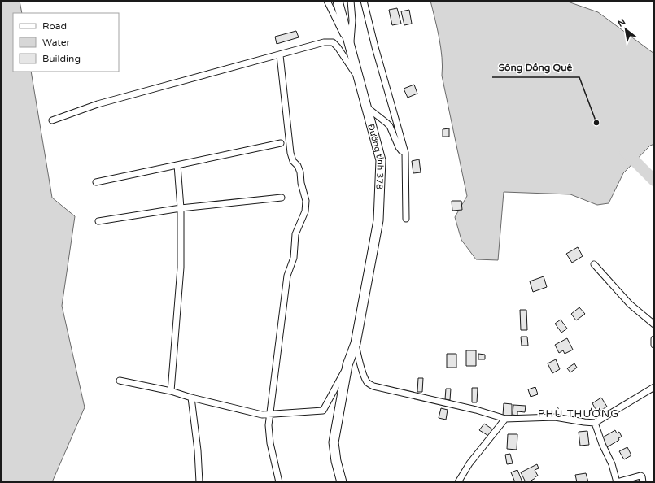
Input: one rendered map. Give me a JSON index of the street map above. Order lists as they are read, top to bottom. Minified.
{"streets":{"main road":["Đường tỉnh 378"]},"districts":["PHÙ THƯỢNG"],"places":["Sông Đồng Quê"],"legend":["Road","Water","Building"],"north":"top left"}
